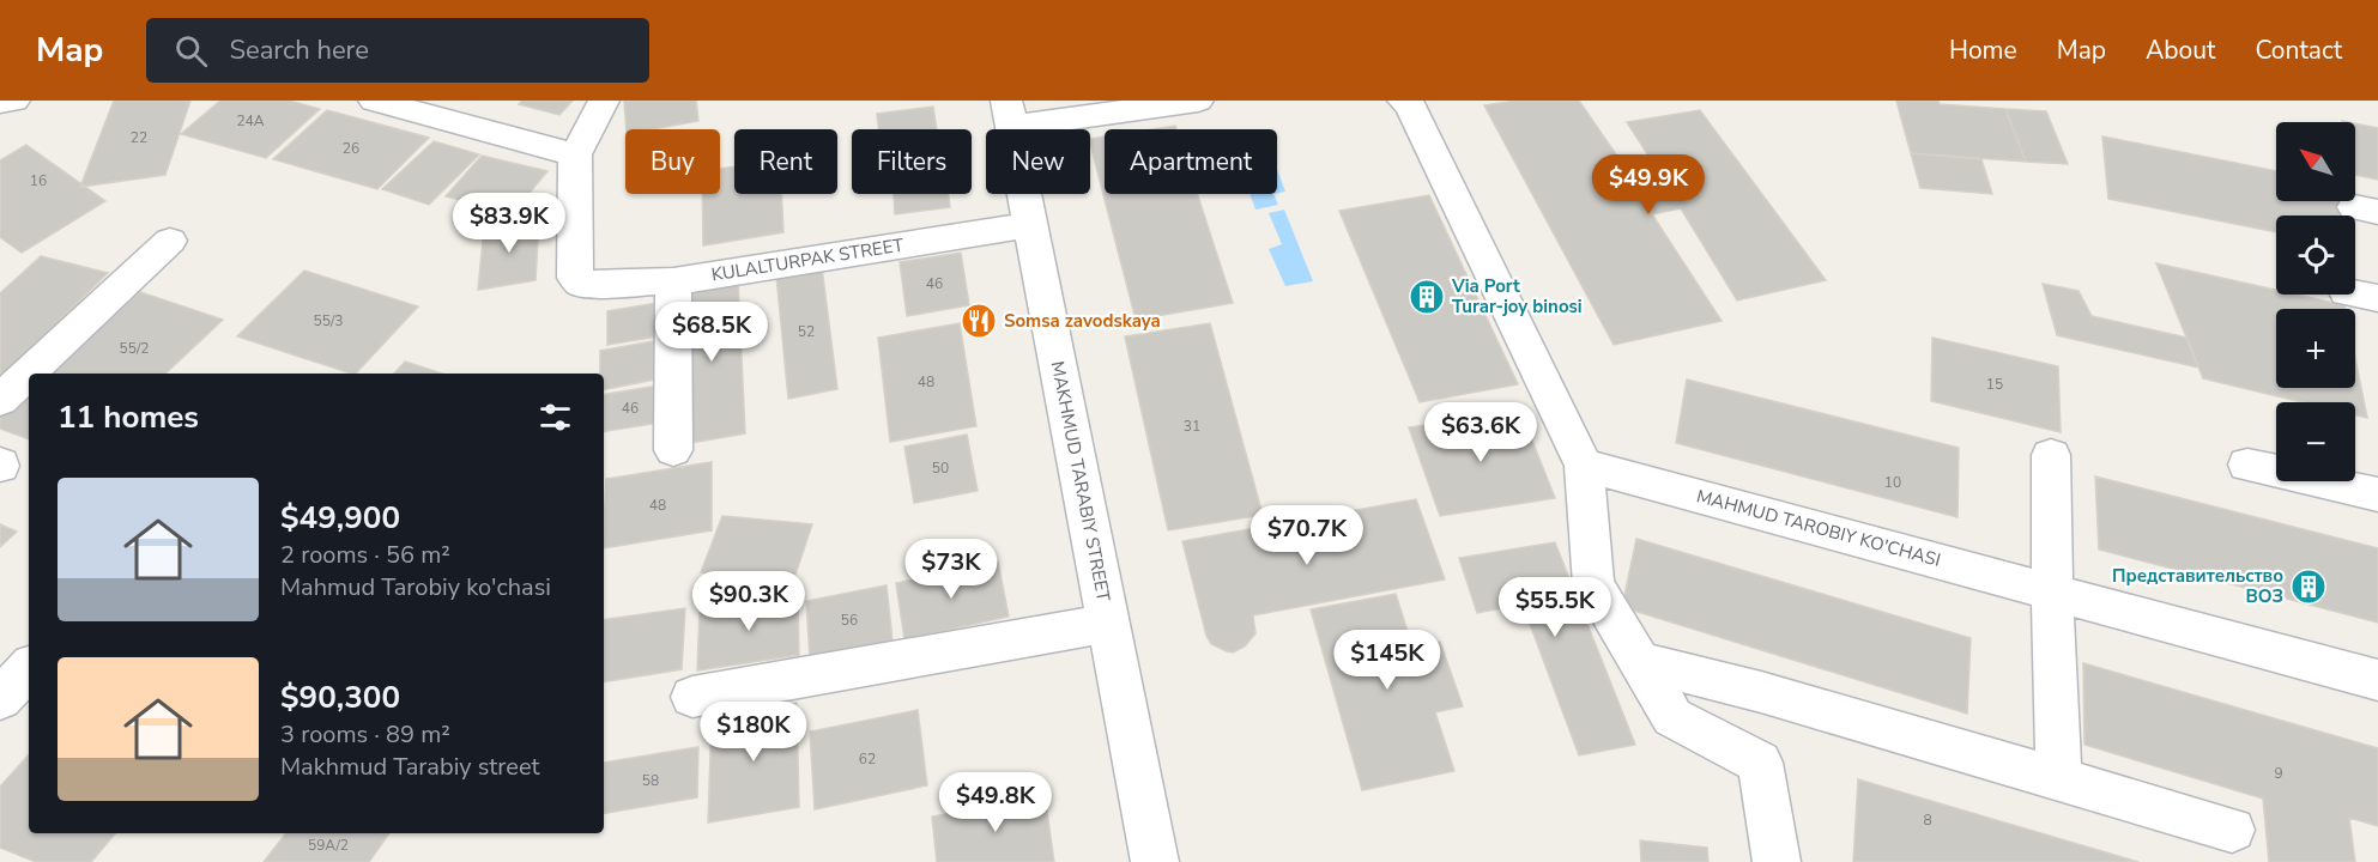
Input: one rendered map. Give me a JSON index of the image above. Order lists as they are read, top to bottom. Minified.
{"streets":{"street":["KULALTURPAK STREET","MAKHMUD TARABIY STREET","MAHMUD TAROBIY KO'CHASI"]},"crossings":[["KULALTURPAK STREET","MAKHMUD TARABIY STREET"]],"places":{"building":["Via Port Turar-joy binosi","Представительство ВОЗ"],"restaurant":["Somsa zavodskaya"]},"house_numbers":["24A","22","26","16","46","55/3","52","55/2","48","15","46","31","50","10","48","56","62","9","58","8","59A/2"],"north":"top left","page":{"header":"Map","search":"Search here","nav":["Home","Map","About","Contact"],"map_buttons":["+","−"],"chip":["Buy","Rent","Filters","New","Apartment"],"price":["$49.9K","$83.9K","$68.5K","$63.6K","$70.7K","$73K","$90.3K","$55.5K","$145K","$180K","$49.8K"],"heading":"11 homes","list":[{"name":"$49,900","note":"2 rooms · 56 m² · Mahmud Tarobiy ko'chasi"},{"name":"$90,300","note":"3 rooms · 89 m² · Makhmud Tarabiy street"}]}}
